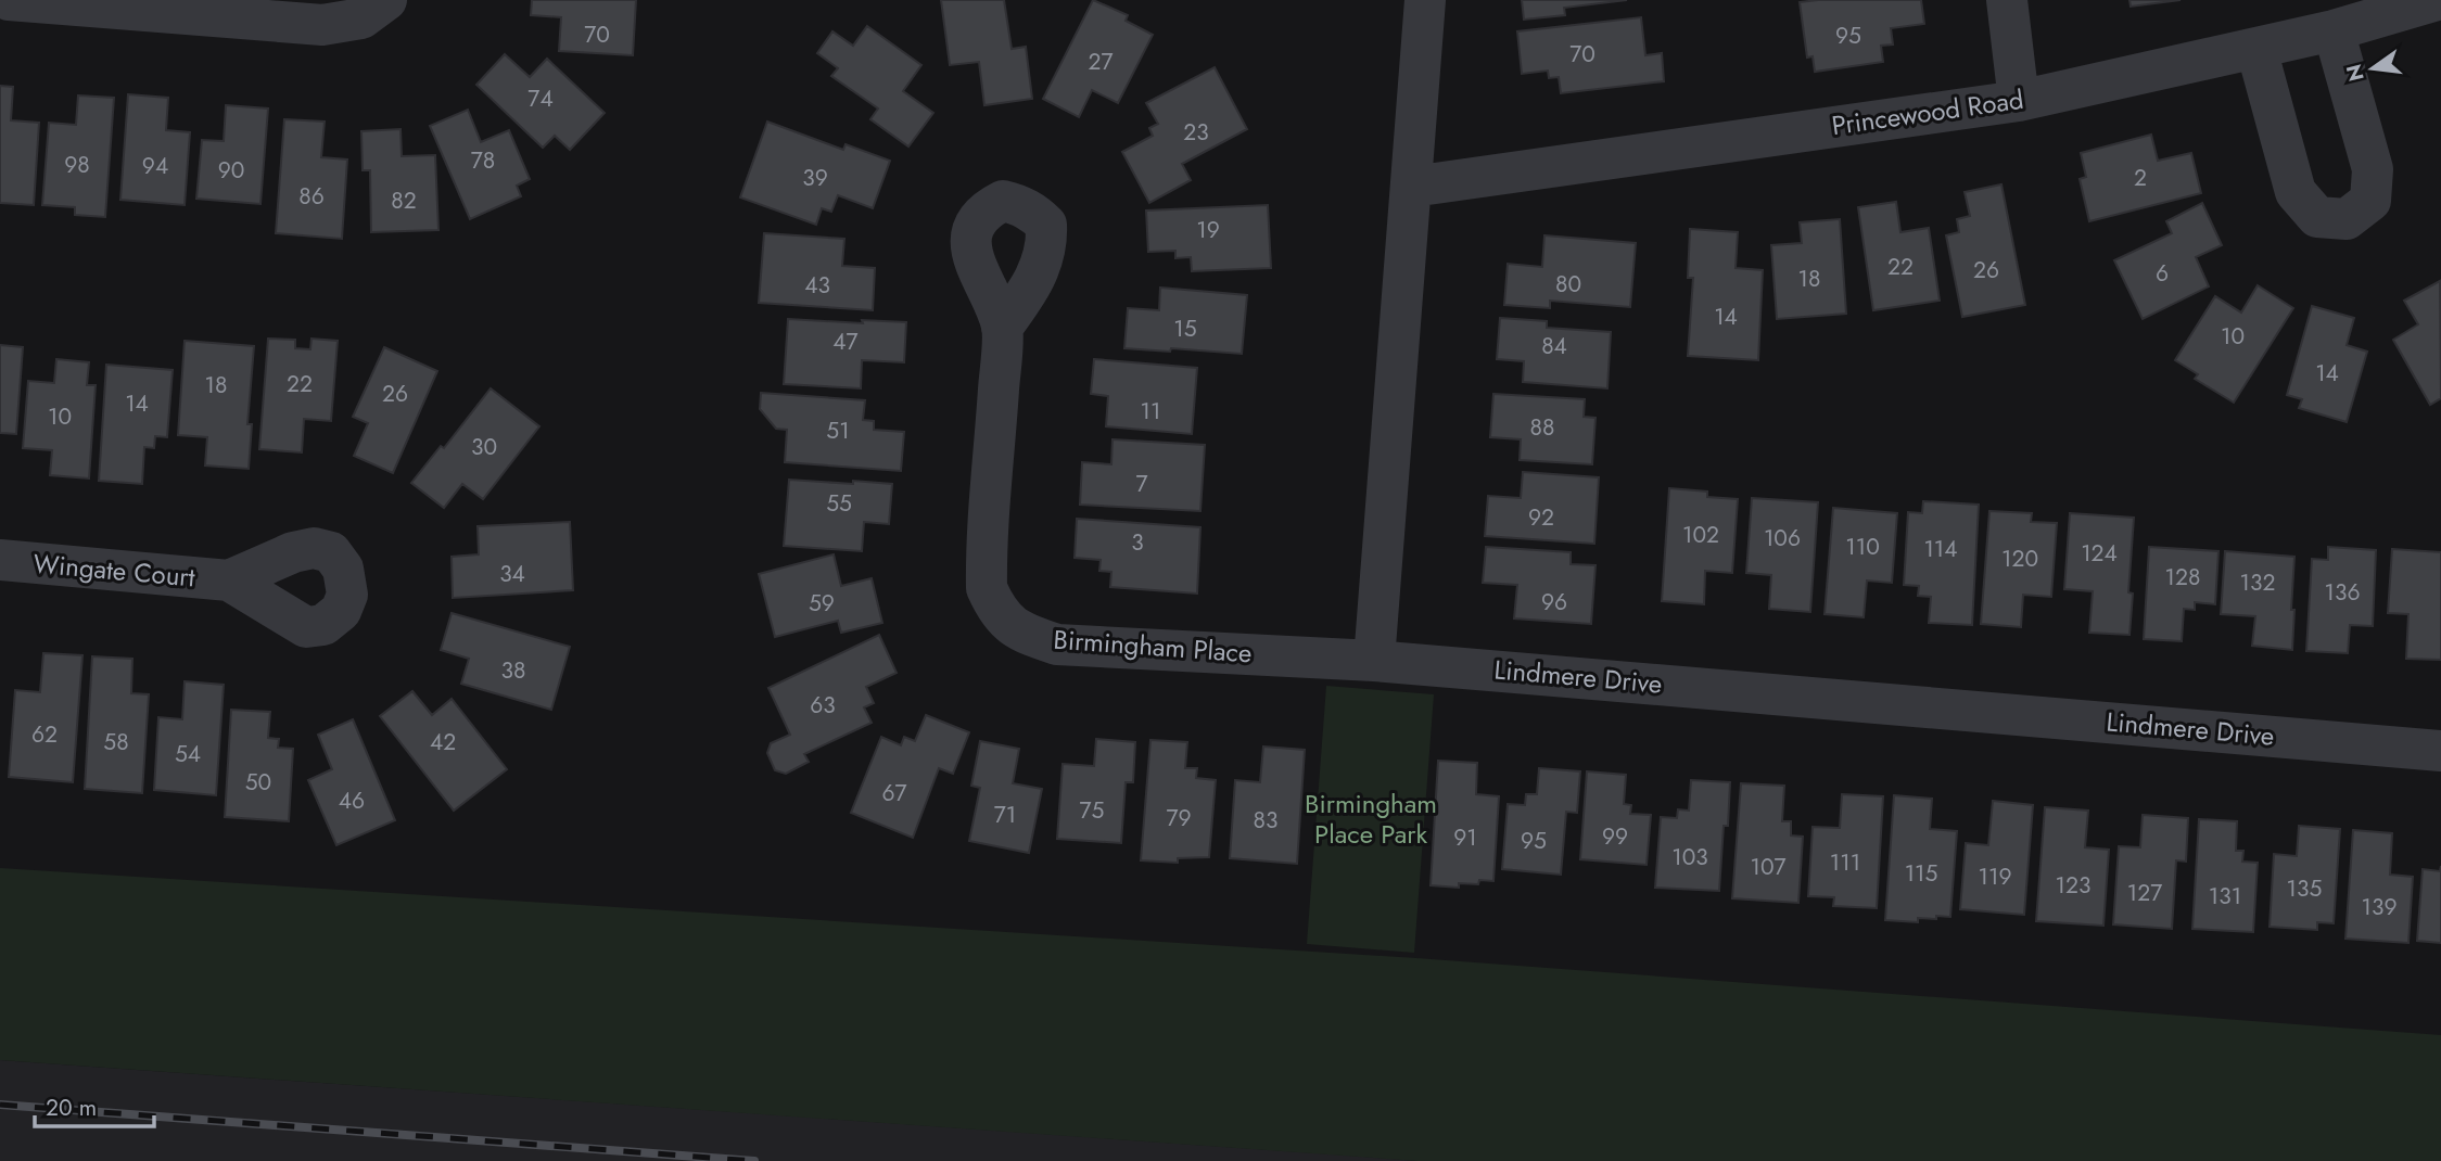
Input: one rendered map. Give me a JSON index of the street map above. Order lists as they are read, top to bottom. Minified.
{"streets":{"street":["Princewood Road","Wingate Court","Birmingham Place","Lindmere Drive"]},"crossings":[["Birmingham Place","Lindmere Drive"]],"parks":["Birmingham Place Park"],"house_numbers":["70","95","70","27","74","23","78","98","94","90","39","2","86","82","19","22","26","6","18","80","43","14","15","10","47","84","14","22","18","26","14","11","10","88","51","30","7","55","92","102","106","3","110","114","124","120","34","128","132","136","96","59","38","63","62","58","42","54","50","67","46","75","71","79","83","99","91","95","103","111","107","115","119","123","135","127","131","139"],"scale_bar":"20 m","north":"left"}
